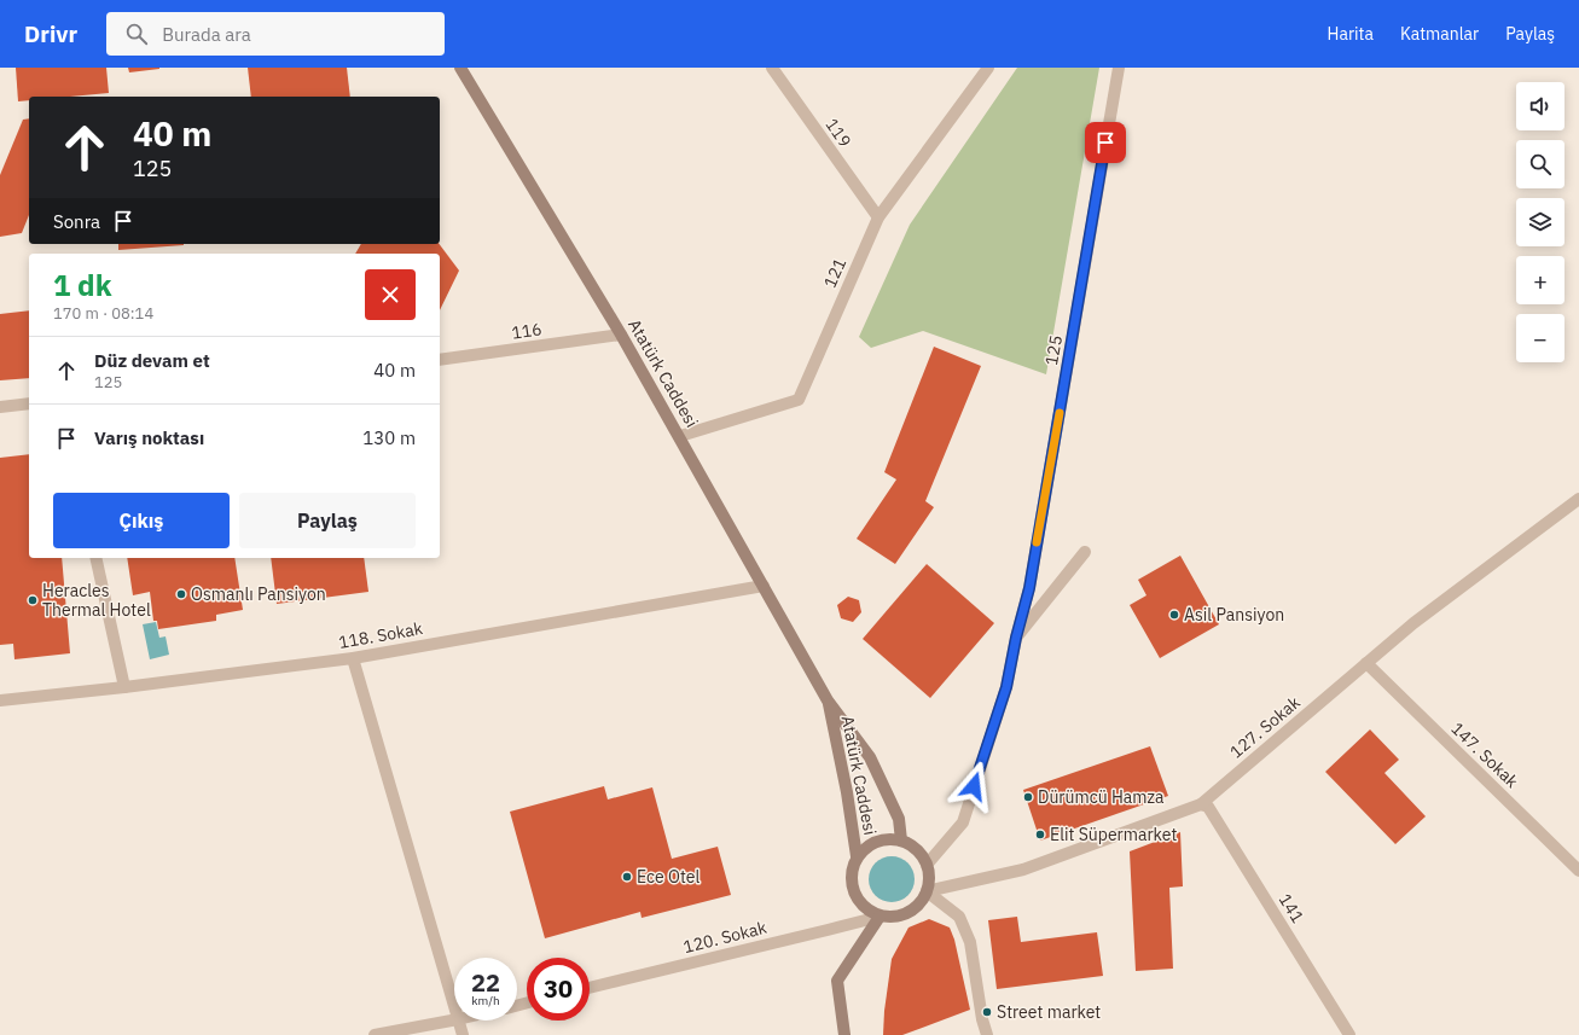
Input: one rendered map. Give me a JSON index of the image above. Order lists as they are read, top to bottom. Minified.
{"streets":{"main road":["Atatürk Caddesi"],"street":["119","121","116","125","118. Sokak","127. Sokak","147. Sokak","141","120. Sokak"]},"crossings":[["119","121"],["121","Atatürk Caddesi"],["116","Atatürk Caddesi"],["125","Atatürk Caddesi"],["125","127. Sokak"],["125","120. Sokak"],["Atatürk Caddesi","118. Sokak"],["Atatürk Caddesi","127. Sokak"],["Atatürk Caddesi","120. Sokak"],["127. Sokak","147. Sokak"],["127. Sokak","141"],["127. Sokak","120. Sokak"]],"places":["Osmanlı Pansiyon","Heracles Thermal Hotel","Asil Pansiyon","Dürümcü Hamza","Elit Süpermarket","Ece Otel","Street market"],"page":{"header":"Drivr","search":"Burada ara","nav":["Harita","Katmanlar","Paylaş"],"map_buttons":["+","−"],"turn":["40 m","125"],"then":"Sonra","heading":["1 dk","170 m · 08:14"],"list":[{"name":"Düz devam et","note":"125","value":"40 m"},{"name":"Varış noktası","value":"130 m"}],"buttons":["Çıkış","Paylaş"],"speed":"22 km/h","limit":"30"}}
